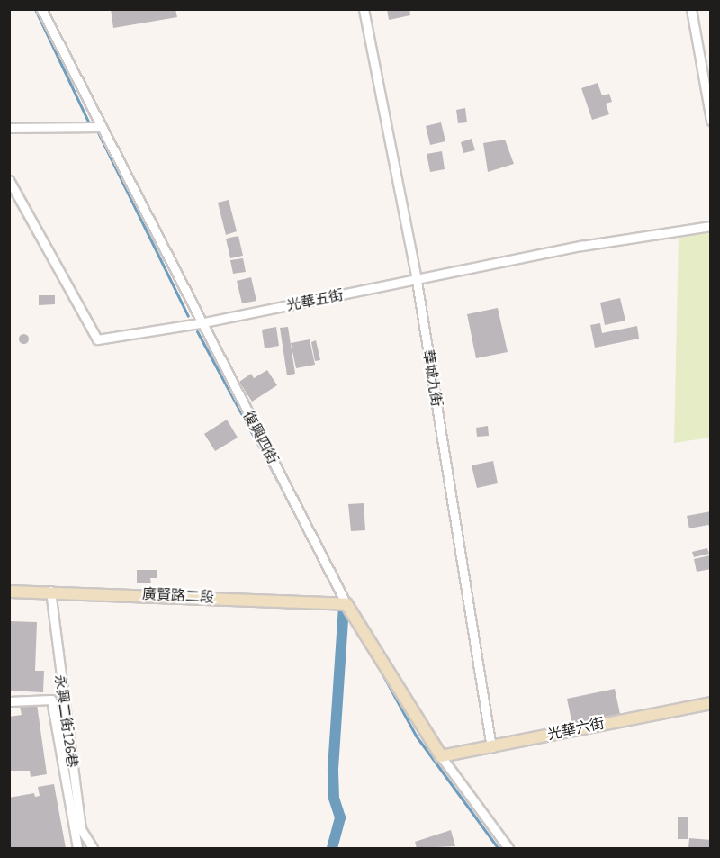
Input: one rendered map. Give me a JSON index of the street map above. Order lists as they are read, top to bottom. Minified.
{"streets":{"street":["光華五街","華城九街","復興四街","廣賢路二段","永興二街126巷","光華六街"]},"crossings":[["光華五街","華城九街"],["光華五街","復興四街"],["華城九街","光華六街"],["復興四街","廣賢路二段"],["復興四街","光華六街"],["廣賢路二段","永興二街126巷"]]}
